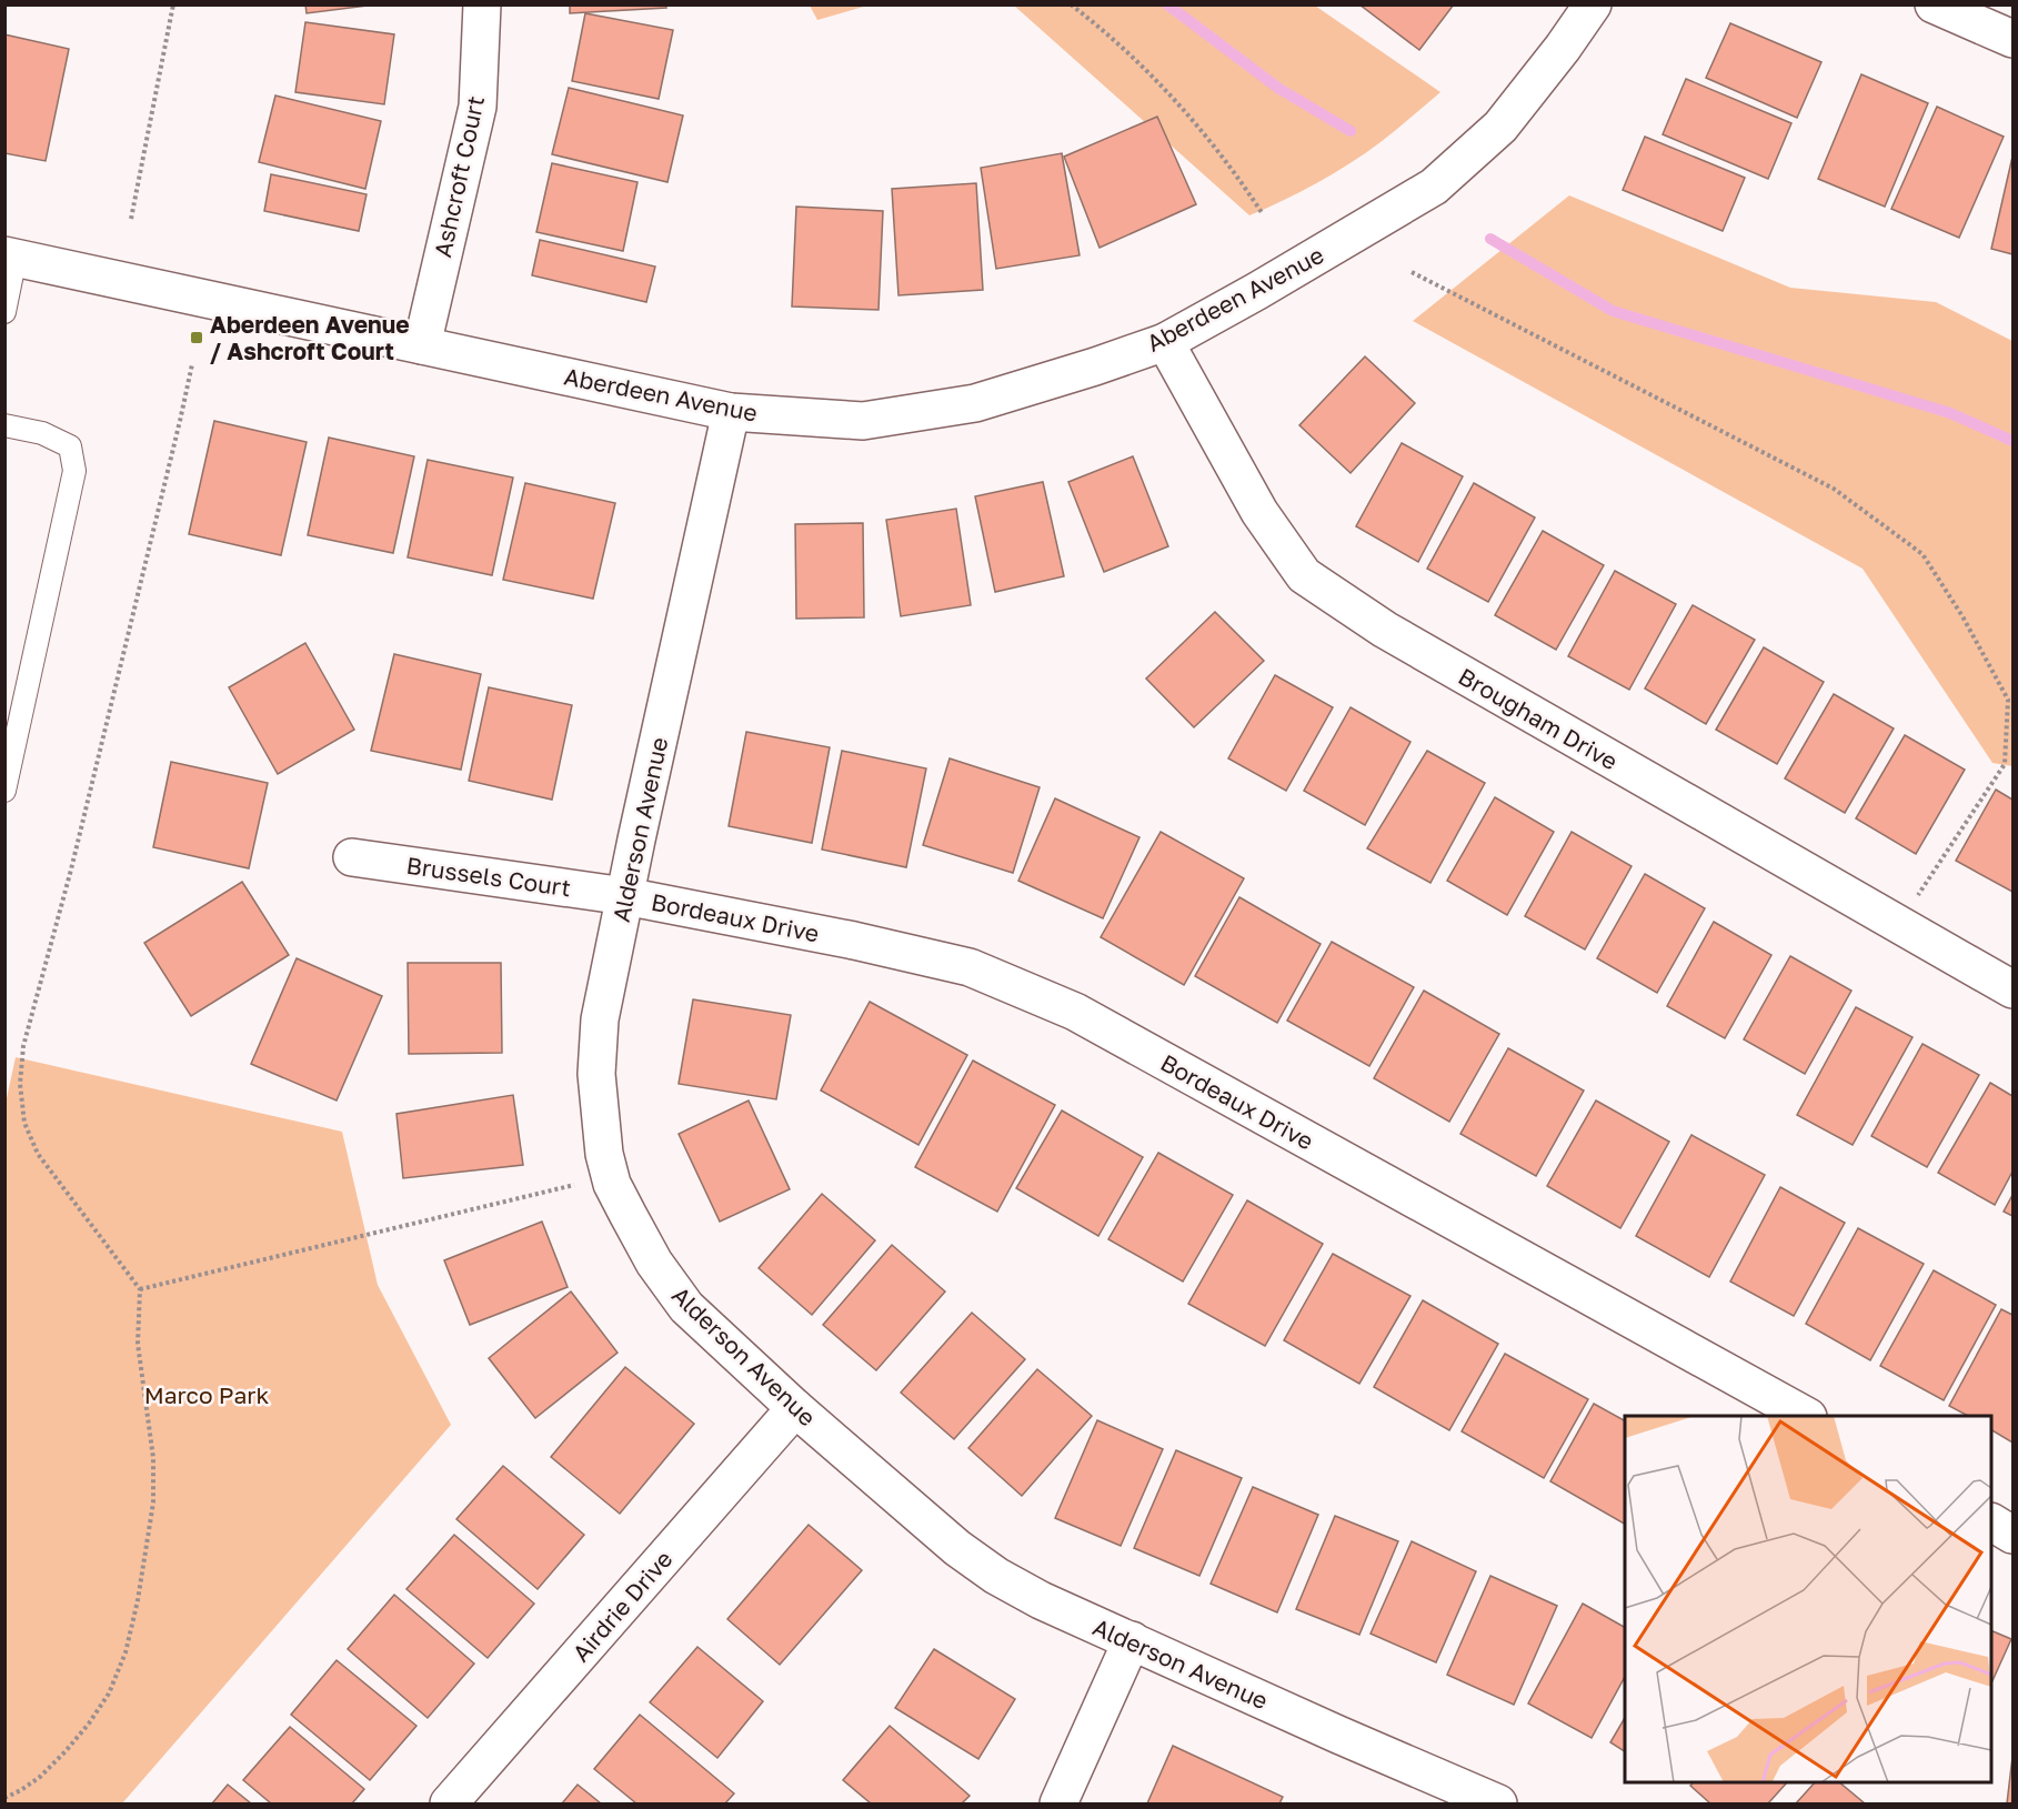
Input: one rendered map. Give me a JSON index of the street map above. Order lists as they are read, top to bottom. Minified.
{"streets":{"street":["Ashcroft Court","Aberdeen Avenue","Brougham Drive","Alderson Avenue","Brussels Court","Bordeaux Drive","Airdrie Drive"]},"crossings":[["Ashcroft Court","Aberdeen Avenue"],["Aberdeen Avenue","Brougham Drive"],["Aberdeen Avenue","Alderson Avenue"],["Alderson Avenue","Brussels Court"],["Alderson Avenue","Bordeaux Drive"],["Alderson Avenue","Airdrie Drive"],["Brussels Court","Bordeaux Drive"]],"parks":["Marco Park"],"places":{"transit":["Aberdeen Avenue / Ashcroft Court"]}}
